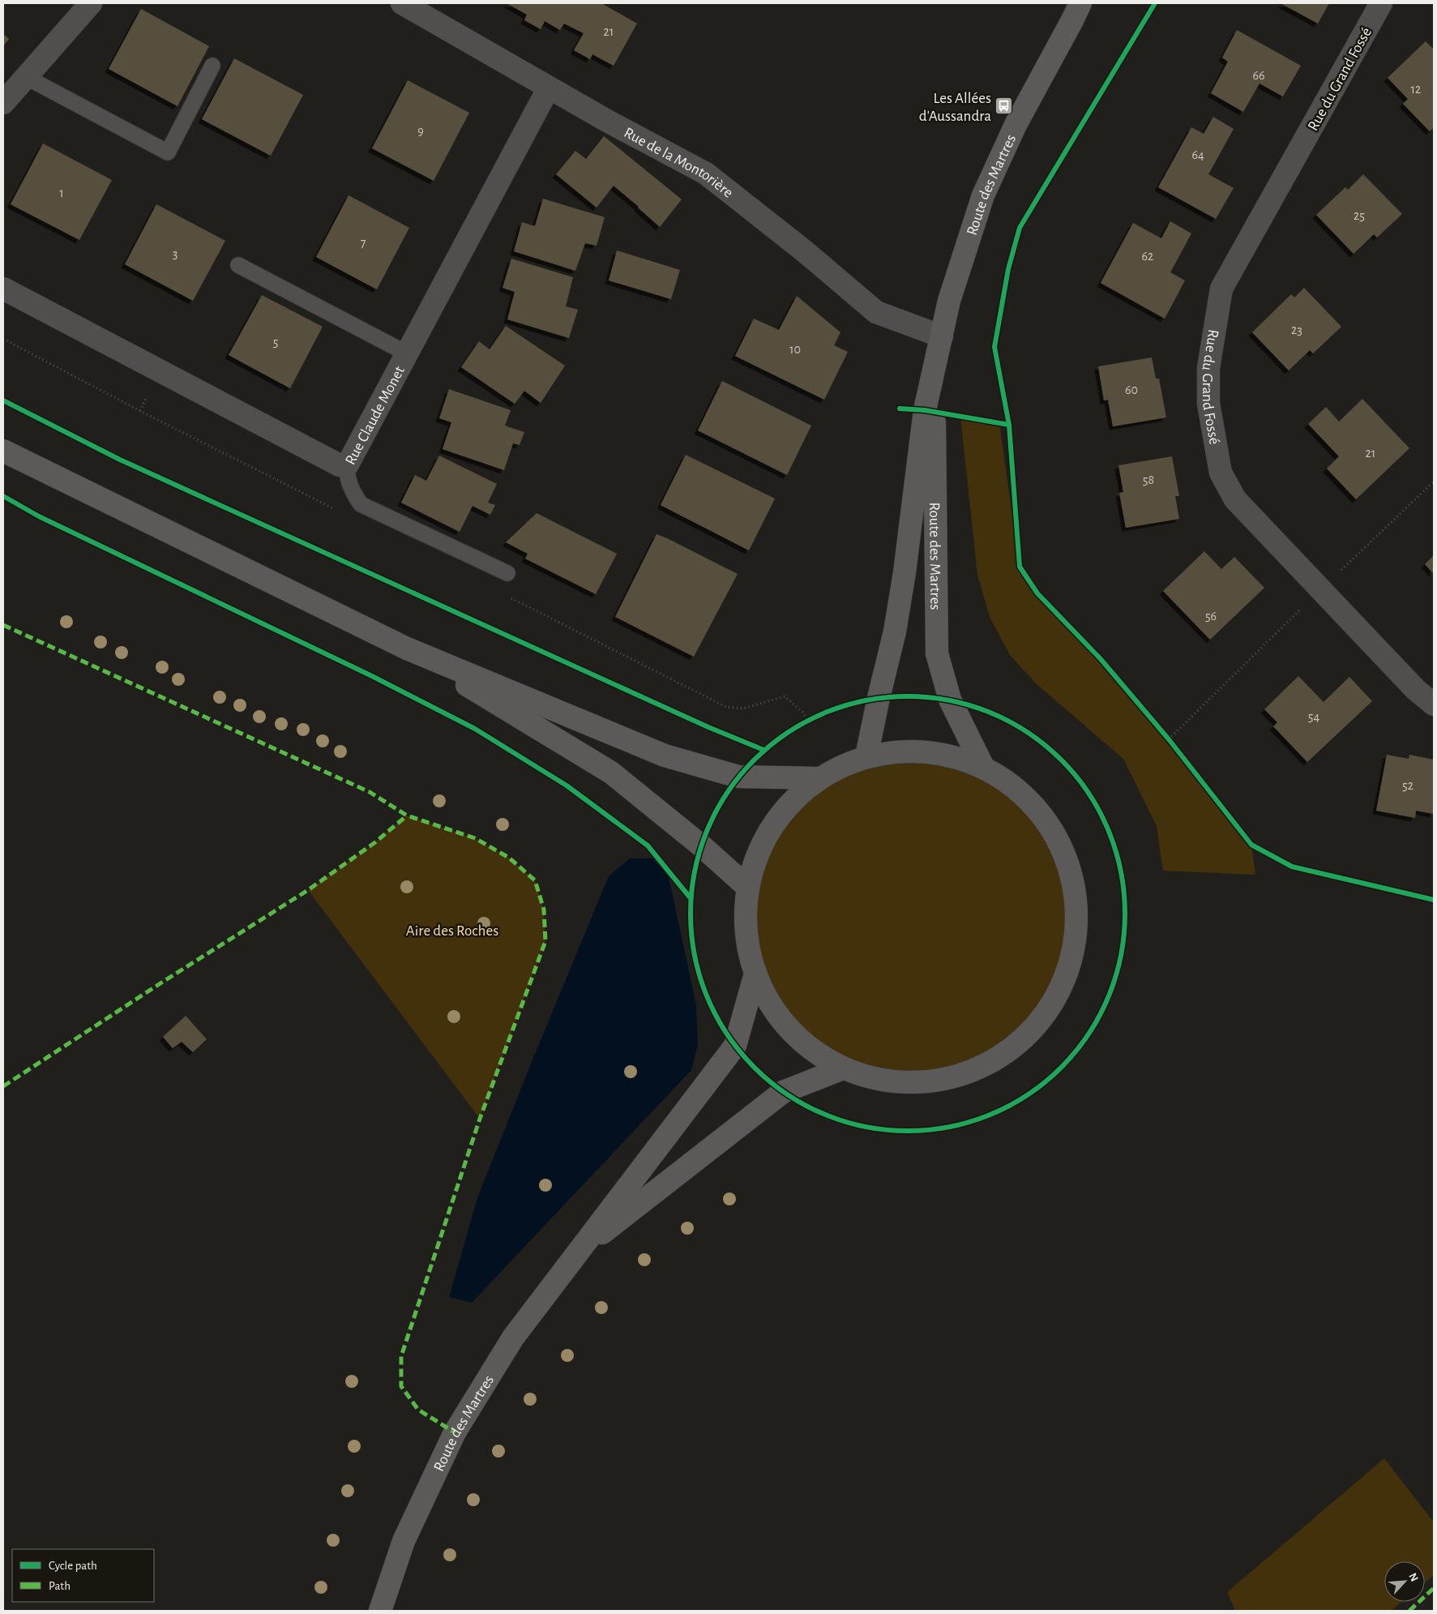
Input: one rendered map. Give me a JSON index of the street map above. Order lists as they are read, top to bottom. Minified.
{"streets":{"main road":["Route des Martres"],"street":["Rue du Grand Fossé","Rue de la Montorière","Rue Claude Monet"]},"crossings":[["Rue de la Montorière","Route des Martres"],["Rue de la Montorière","Rue Claude Monet"]],"parks":["Aire des Roches"],"places":{"bus stop":["Les Allées d'Aussandra"]},"house_numbers":["21","66","12","9","64","1","25","7","3","62","23","5","10","60","21","58","56","54","52"],"legend":["Cycle path","Path"],"north":"top right"}
